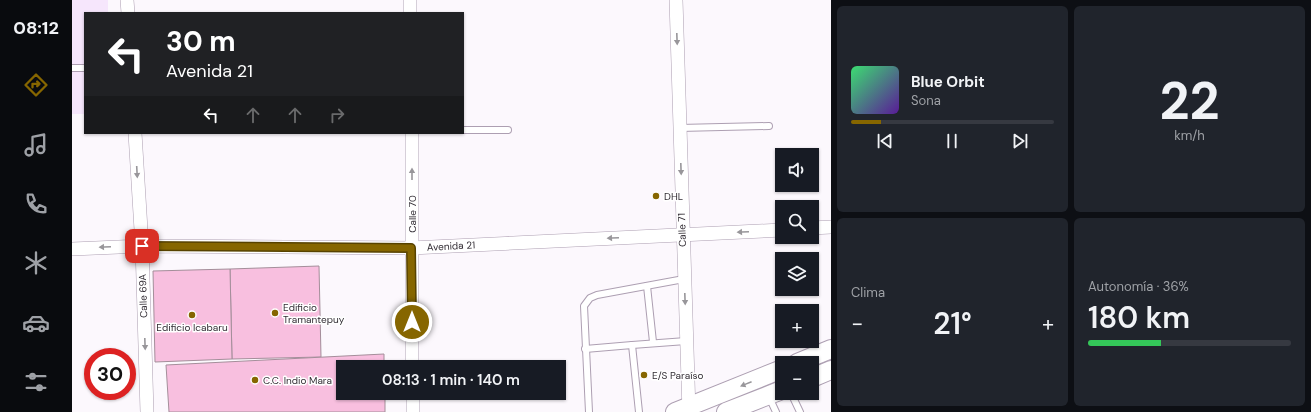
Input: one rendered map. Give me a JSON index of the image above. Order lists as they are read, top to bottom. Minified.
{"streets":{"street":["Calle 70","Calle 71","Avenida 21","Calle 69A"]},"crossings":[["Calle 70","Avenida 21"],["Calle 71","Avenida 21"],["Avenida 21","Calle 69A"]],"one_way":["Calle 70","Calle 71","Avenida 21","Calle 69A"],"places":["DHL","Edificio Tramantepuy","Edificio Icabaru","E/S Paraíso","C.C. Indio Mara"],"page":{"tabs":"08:12","tile":[["22","km/h"],"Clima",["Autonomía · 36%","180 km"]],"turn":["30 m","Avenida 21"],"song":["Blue Orbit","Sona"],"map_buttons":["+","−"],"heat":["−","21°","+"],"limit":"30","trip":"08:13 · 1 min · 140 m"}}
